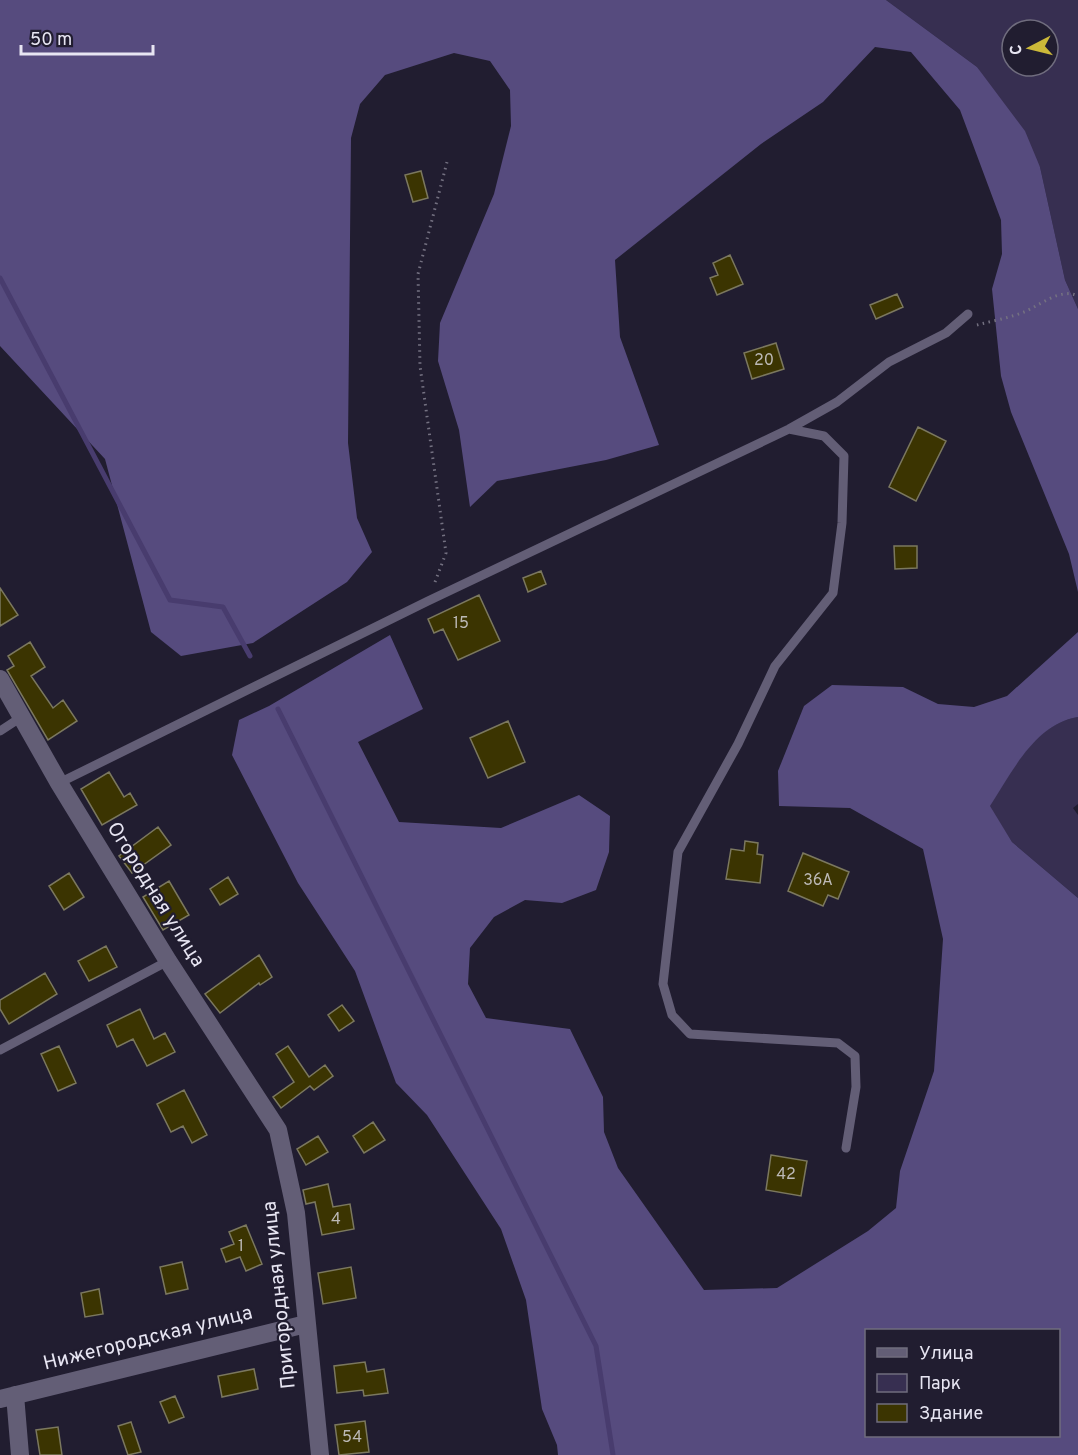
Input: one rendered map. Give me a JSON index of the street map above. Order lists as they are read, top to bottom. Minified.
{"streets":{"street":["Огородная улица","Пригородная улица","Нижегородская улица"]},"crossings":[["Огородная улица","Пригородная улица"],["Пригородная улица","Нижегородская улица"]],"house_numbers":["20","15","36А","42","4","1","54"],"legend":["Улица","Парк","Здание"],"scale_bar":"50 m","north":"left"}
